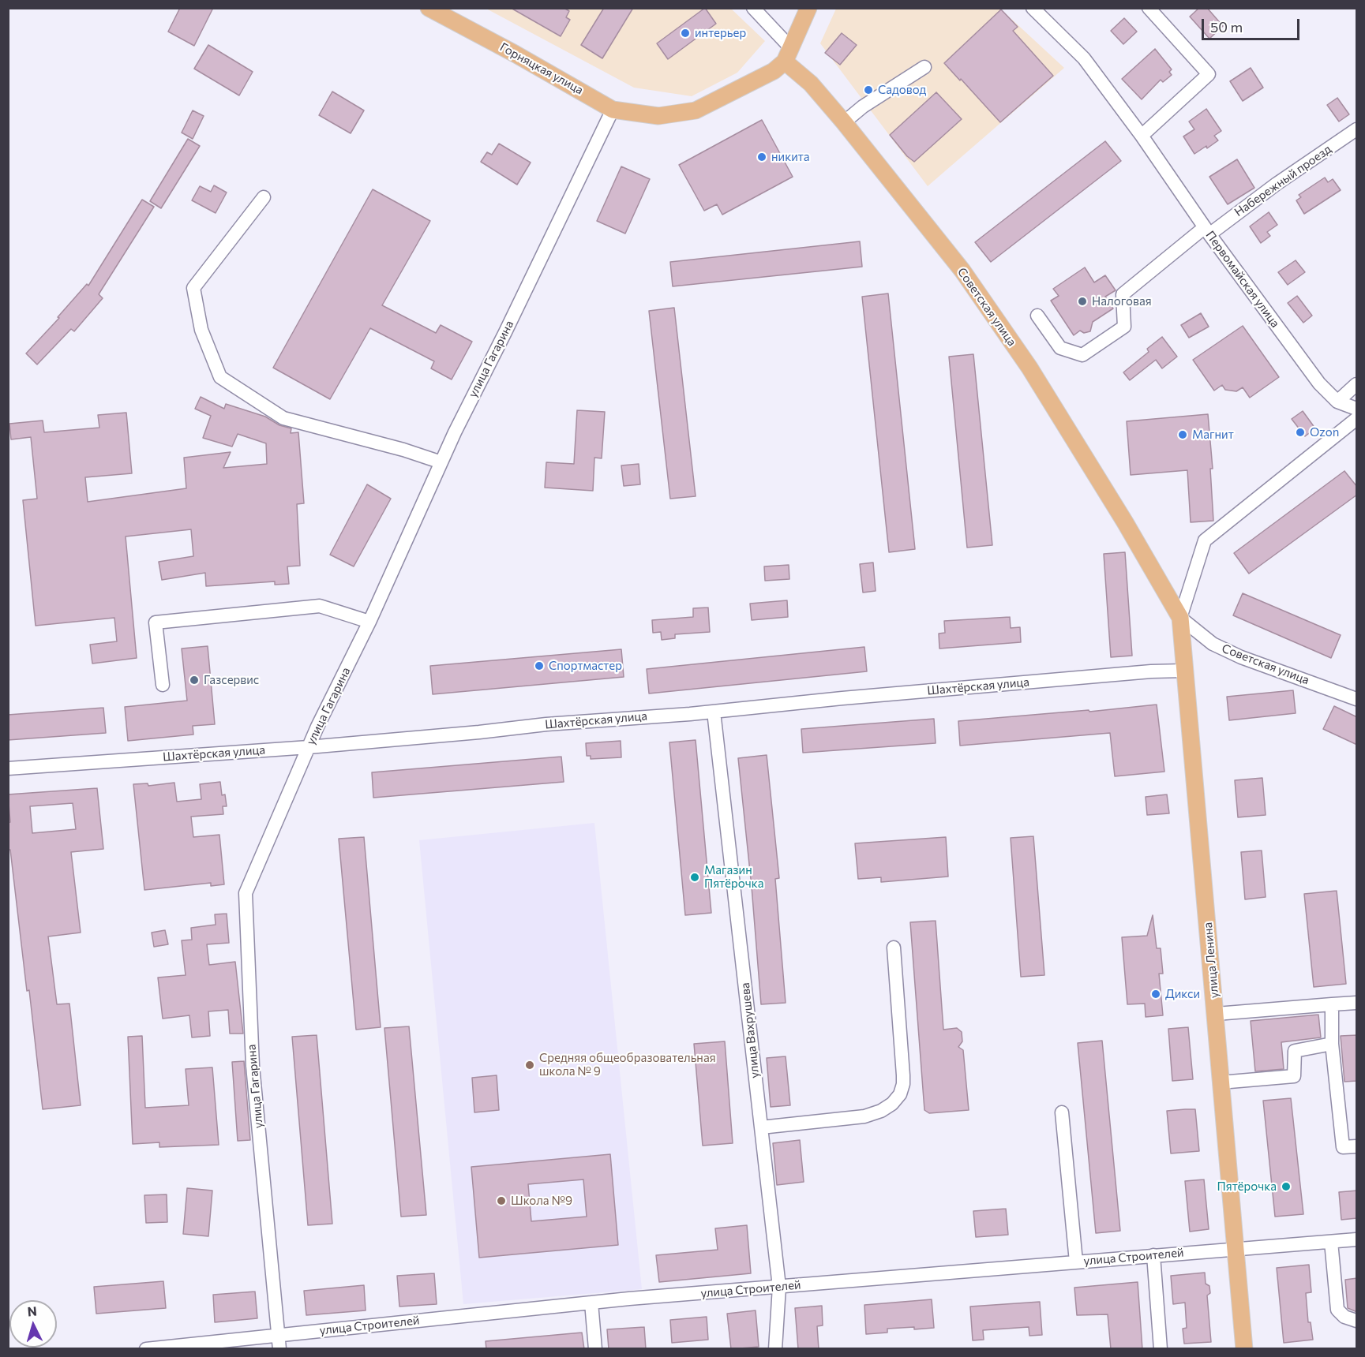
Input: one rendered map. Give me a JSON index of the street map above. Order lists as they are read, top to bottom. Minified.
{"streets":{"main road":["Горняцкая улица","Советская улица","улица Ленина"],"street":["Набережный проезд","Первомайская улица","улица Гагарина","Шахтёрская улица","улица Вахрушева","улица Строителей"]},"crossings":[["Горняцкая улица","Советская улица"],["Горняцкая улица","улица Гагарина"],["Набережный проезд","Первомайская улица"],["Советская улица","улица Ленина"],["улица Гагарина","Шахтёрская улица"],["улица Гагарина","улица Строителей"],["Шахтёрская улица","улица Ленина"],["Шахтёрская улица","улица Вахрушева"],["улица Ленина","улица Строителей"],["улица Вахрушева","улица Строителей"]],"places":["интерьер","Садовод","никита","Налоговая","Ozon","Магнит","Спортмастер","Газсервис","Магазин Пятёрочка","Дикси","Средняя общеобразовательная школа № 9","Пятёрочка","Школа №9"],"scale_bar":"50 m","north":"top"}
